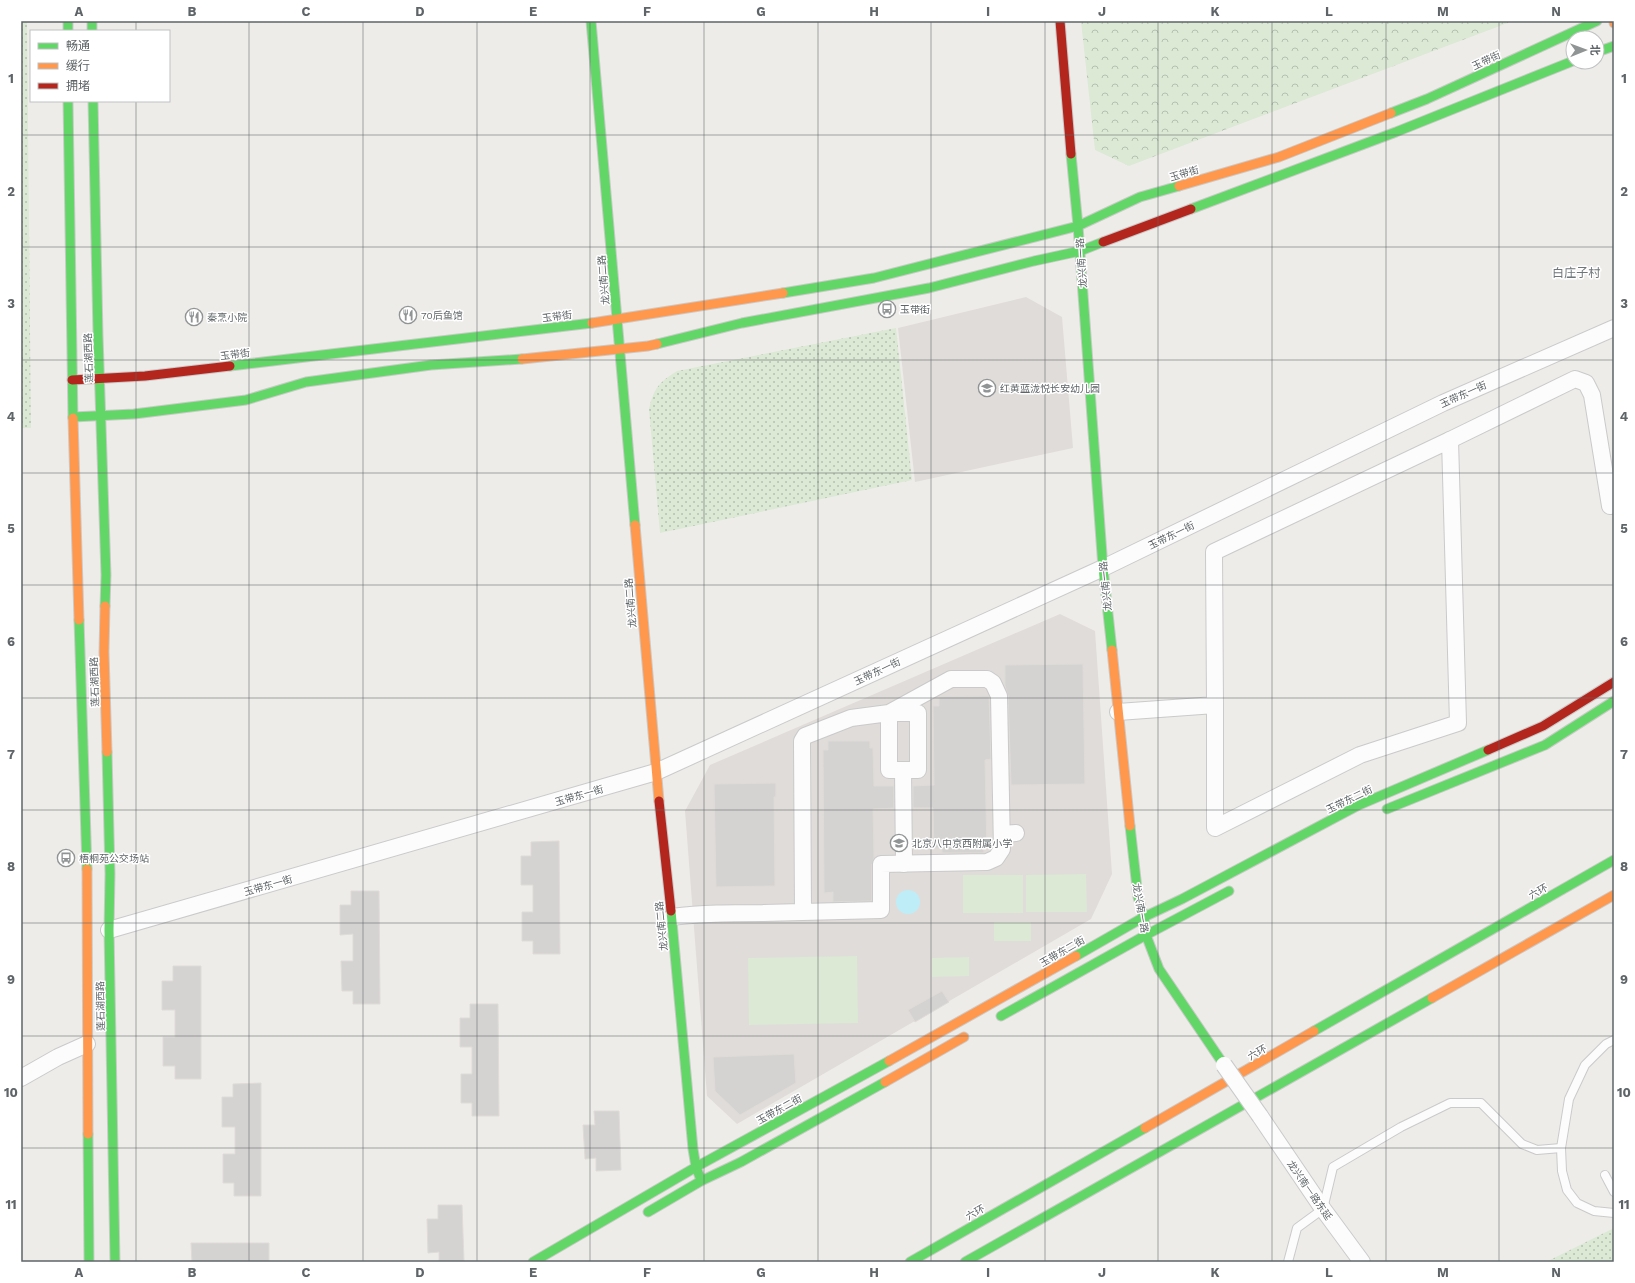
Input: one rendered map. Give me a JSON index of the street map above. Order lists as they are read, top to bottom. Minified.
{"streets":{"main road":["玉带街","龙兴南一路","龙兴南二路","莲石湖西路","玉带东二街","六环"],"street":["玉带东一街","龙兴南一路东延"]},"crossings":[["玉带街","龙兴南一路"],["玉带街","龙兴南二路"],["玉带街","莲石湖西路"],["龙兴南一路","玉带东一街"],["龙兴南一路","玉带东二街"],["龙兴南一路","龙兴南一路东延"],["龙兴南二路","玉带东一街"],["龙兴南二路","玉带东二街"],["莲石湖西路","玉带东一街"]],"districts":["白庄子村"],"places":{"bus stop":["玉带街","梧桐苑公交场站"],"restaurant":["70后鱼馆","秦烹小院"],"school or university":["红黄蓝泷悦长安幼儿园","北京八中京西附属小学"]},"legend":["畅通","缓行","拥堵"],"north":"right","grid":{"columns":["A","B","C","D","E","F","G","H","I","J","K","L","M","N"],"rows":["1","2","3","4","5","6","7","8","9","10","11"]}}
